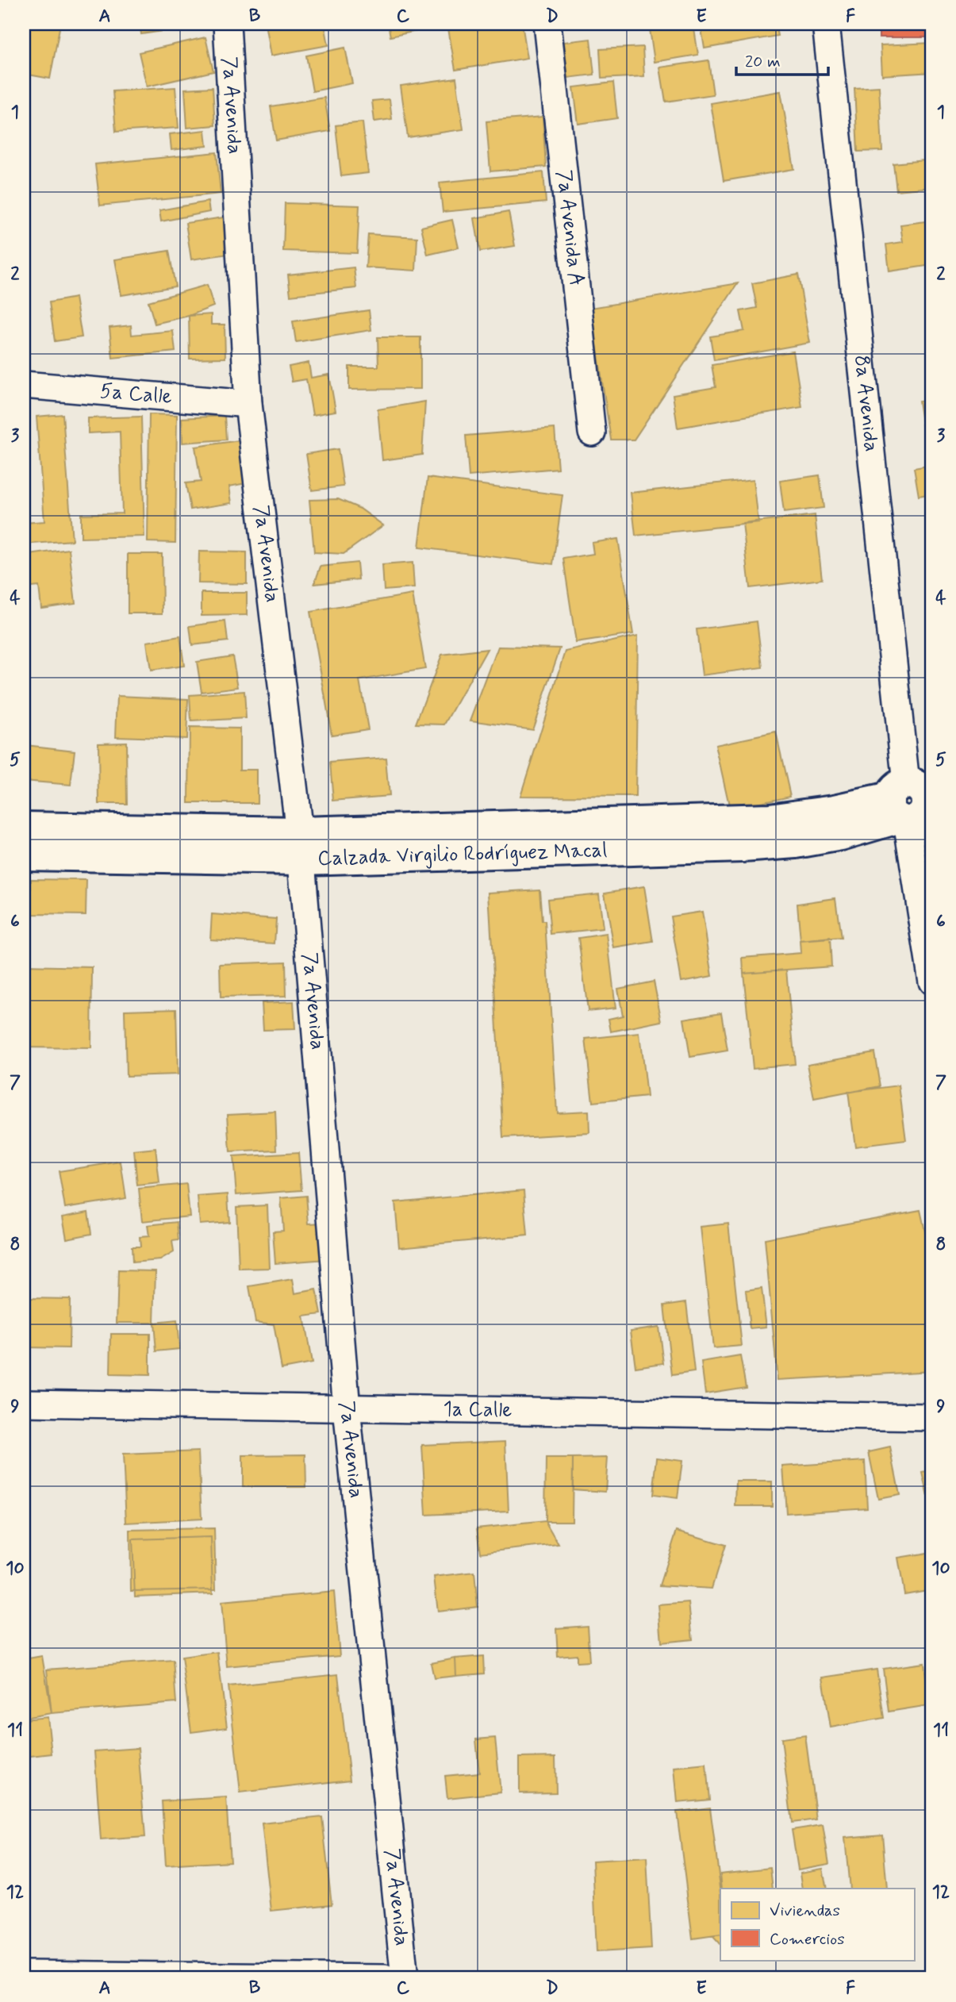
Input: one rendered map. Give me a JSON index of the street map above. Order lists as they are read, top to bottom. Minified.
{"streets":{"street":["7a Avenida","7a Avenida A","5a Calle","8a Avenida","Calzada Virgilio Rodríguez Macal","1a Calle"]},"crossings":[["7a Avenida","5a Calle"],["7a Avenida","Calzada Virgilio Rodríguez Macal"],["7a Avenida","1a Calle"],["8a Avenida","Calzada Virgilio Rodríguez Macal"]],"legend":["Viviendas","Comercios"],"scale_bar":"20 m","grid":{"columns":["A","B","C","D","E","F"],"rows":["1","2","3","4","5","6","7","8","9","10","11","12"]}}
